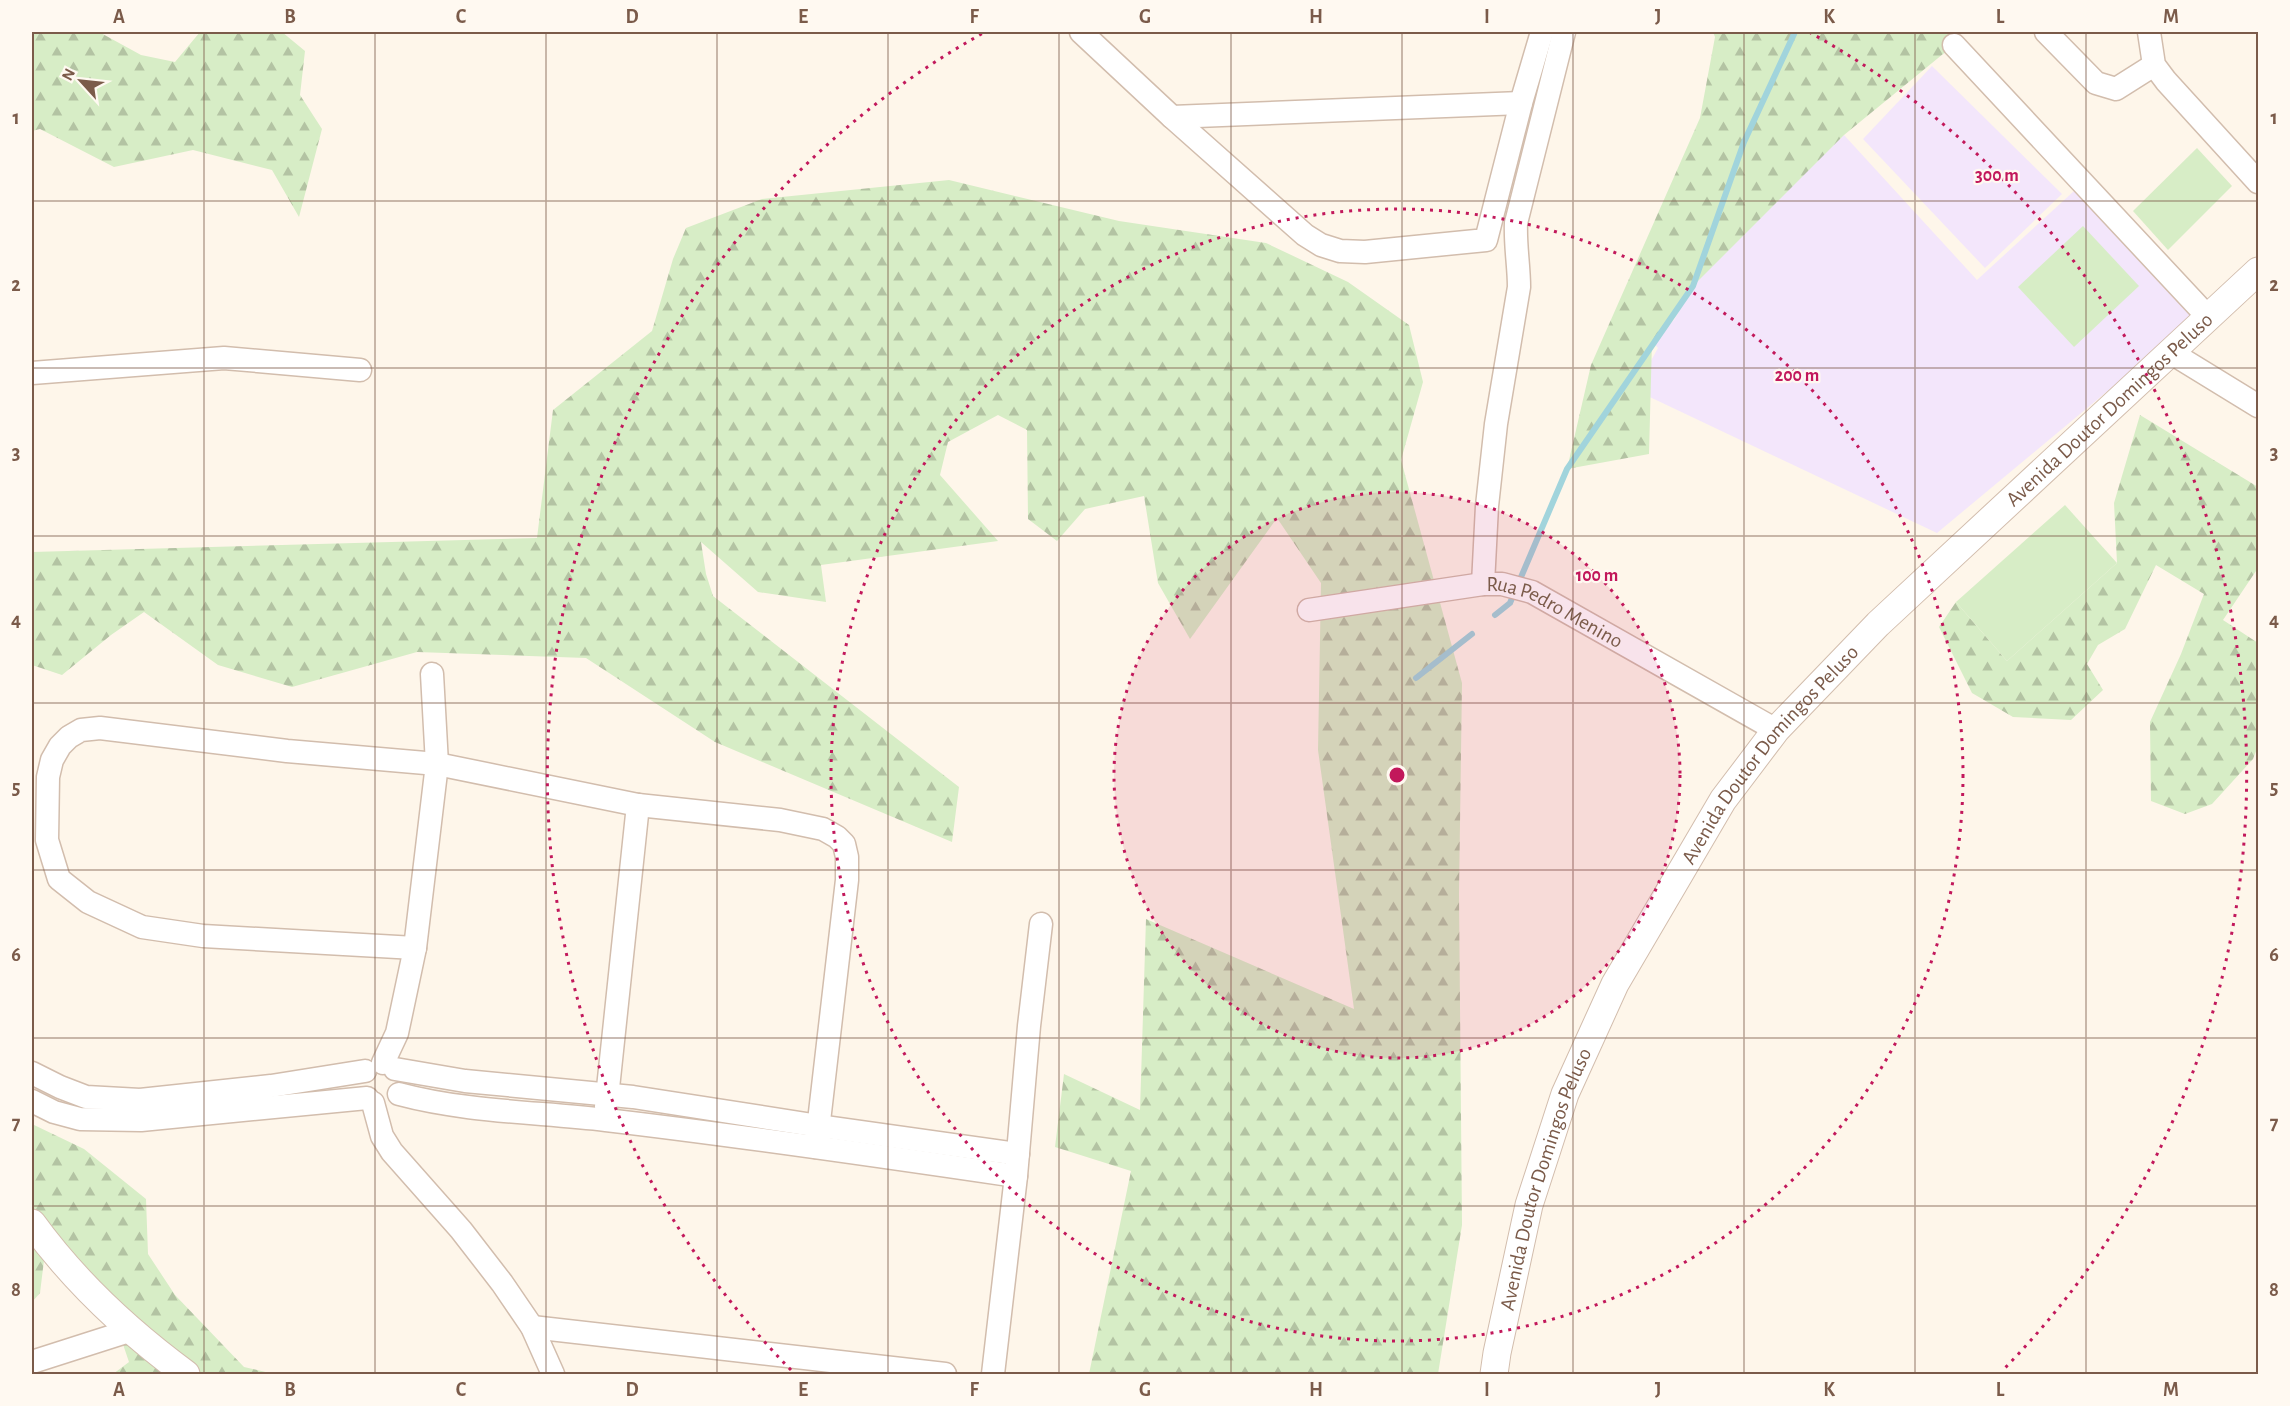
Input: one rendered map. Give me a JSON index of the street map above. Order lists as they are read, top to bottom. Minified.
{"streets":{"street":["Avenida Doutor Domingos Peluso","Rua Pedro Menino"]},"crossings":[["Avenida Doutor Domingos Peluso","Rua Pedro Menino"]],"north":"top left","grid":{"columns":["A","B","C","D","E","F","G","H","I","J","K","L","M"],"rows":["1","2","3","4","5","6","7","8"]},"rings":["300 m","200 m","100 m"]}
